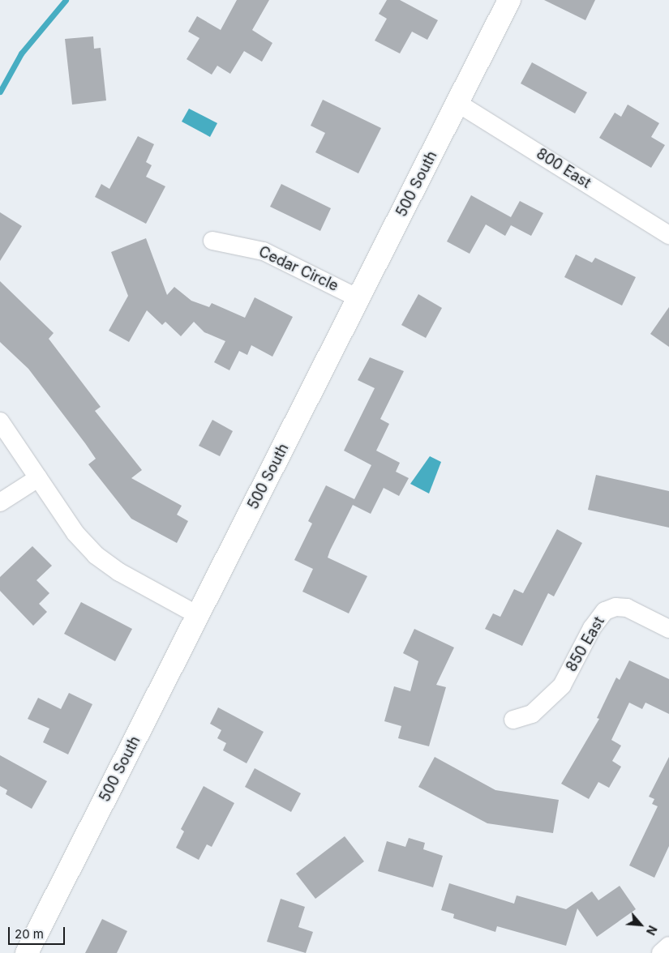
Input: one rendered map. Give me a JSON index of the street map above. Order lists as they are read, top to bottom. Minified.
{"streets":{"street":["800 East","500 South","Cedar Circle","850 East"]},"crossings":[["800 East","500 South"],["500 South","Cedar Circle"]],"scale_bar":"20 m","north":"bottom right"}
